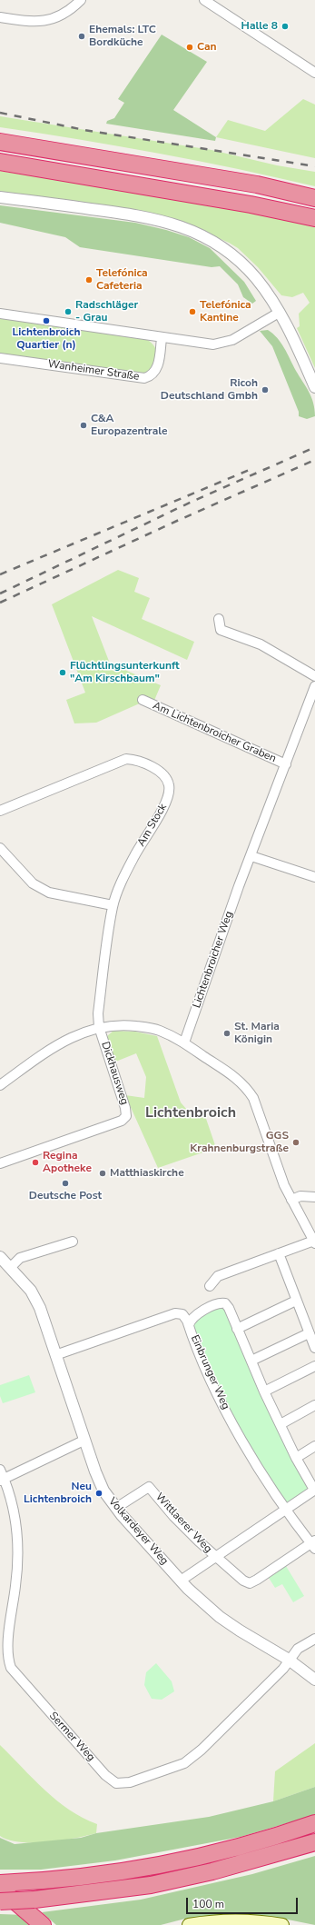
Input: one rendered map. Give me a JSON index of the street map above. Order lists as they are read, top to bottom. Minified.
{"streets":{"street":["Wanheimer Straße","Am Lichtenbroicher Graben","Am Stock","Lichtenbroicher Weg","Dickhausweg","Einbrunger Weg","Wittlaerer Weg","Volkardeyer Weg","Sermer Weg"]},"crossings":[["Am Lichtenbroicher Graben","Lichtenbroicher Weg"],["Am Stock","Dickhausweg"],["Einbrunger Weg","Wittlaerer Weg"],["Einbrunger Weg","Volkardeyer Weg"],["Wittlaerer Weg","Volkardeyer Weg"],["Volkardeyer Weg","Sermer Weg"]],"districts":["Lichtenbroich"],"places":["Halle 8","Ehemals: LTC Bordküche","Can","Telefónica Cafeteria","Radschläger - Grau","Telefónica Kantine","Lichtenbroich Quartier (n)","Ricoh Deutschland Gmbh","C&A Europazentrale","Flüchtlingsunterkunft \"Am Kirschbaum\"","St. Maria Königin","GGS Krahnenburgstraße","Regina Apotheke","Matthiaskirche","Deutsche Post","Neu Lichtenbroich"],"scale_bar":"100 m"}
